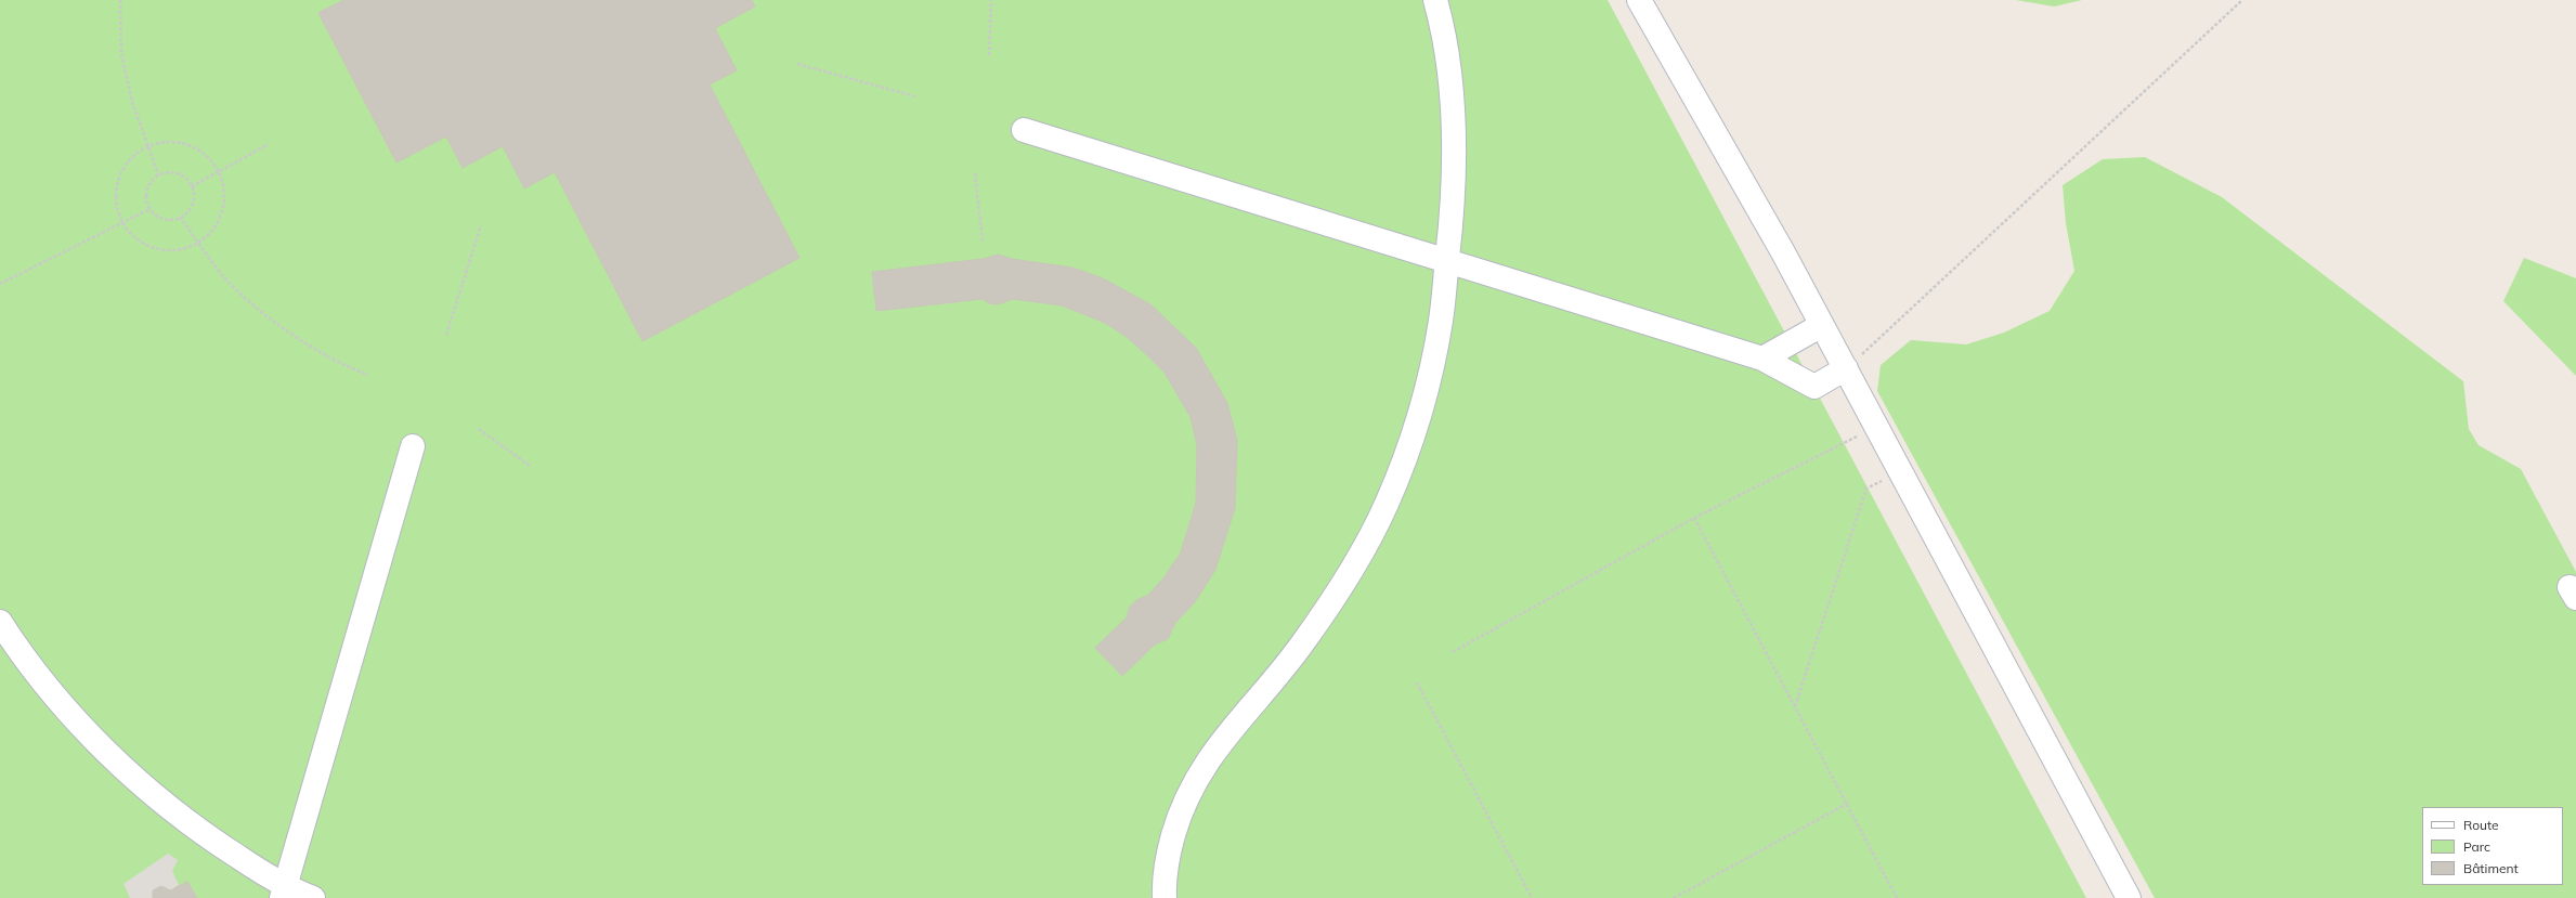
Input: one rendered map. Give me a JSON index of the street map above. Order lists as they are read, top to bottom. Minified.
{"legend":["Route","Parc","Bâtiment"]}
